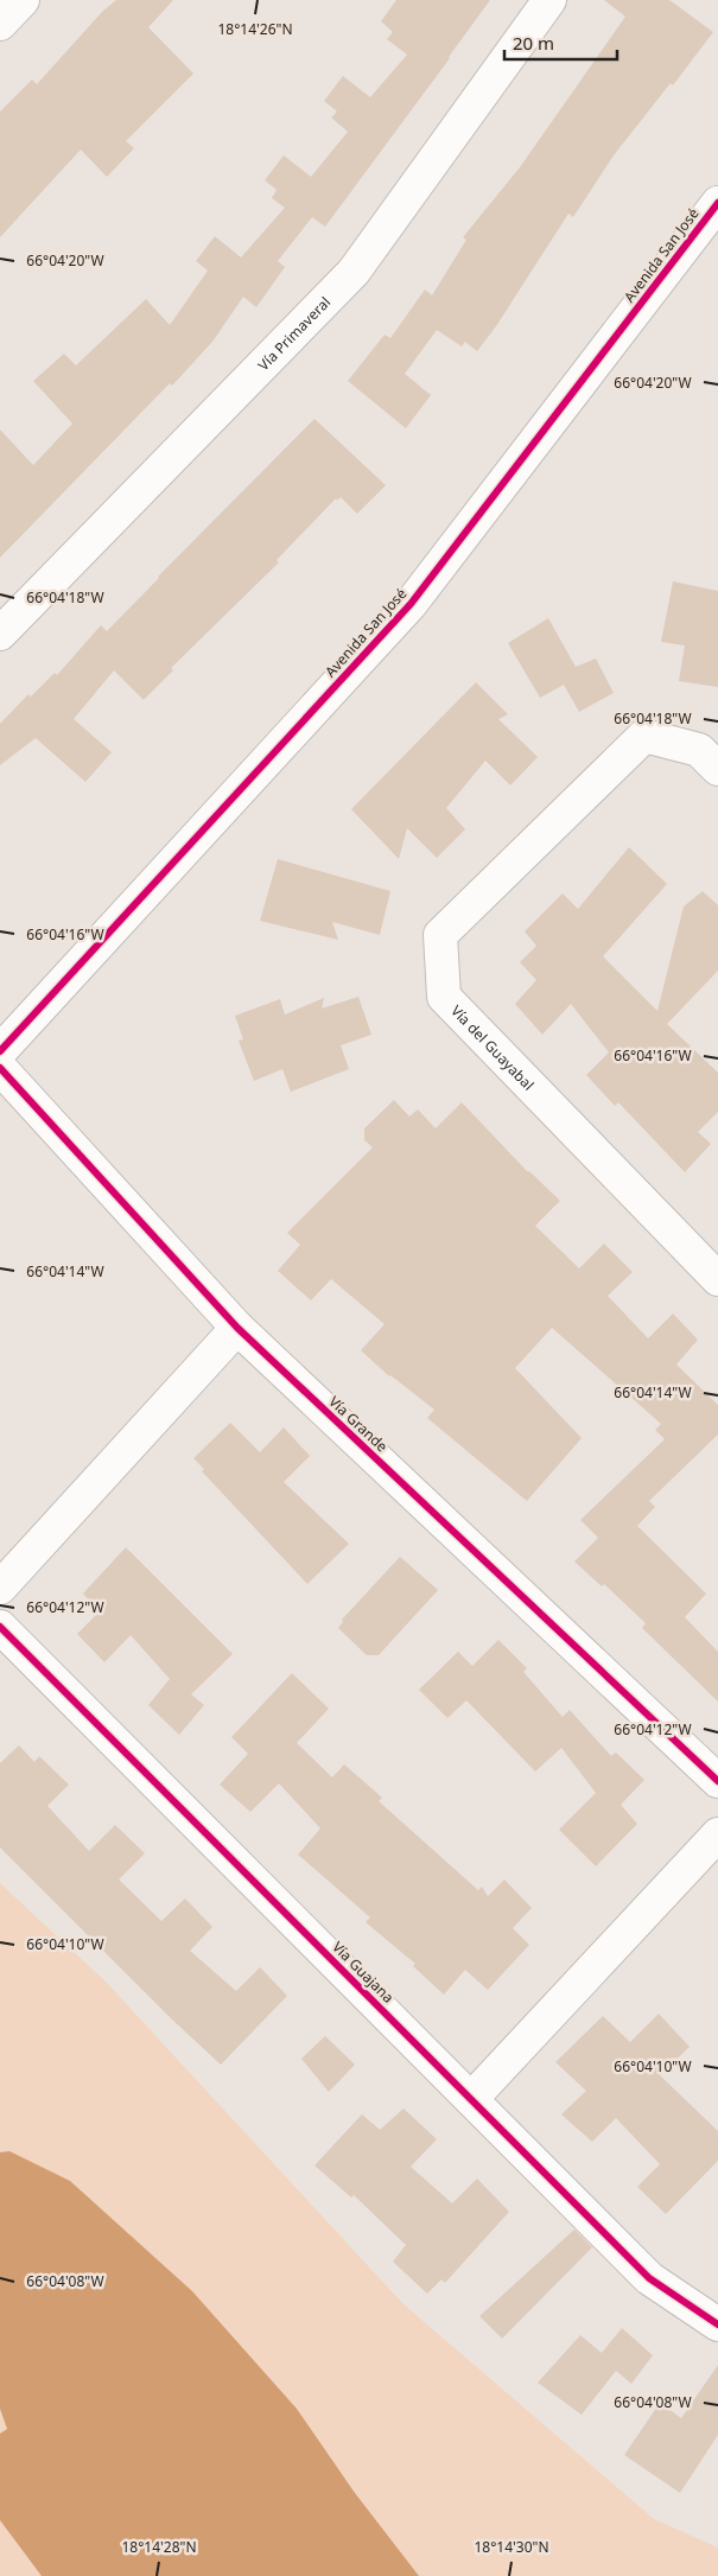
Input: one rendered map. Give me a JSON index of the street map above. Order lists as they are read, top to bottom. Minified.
{"streets":{"street":["Avenida San José","Vía Primaveral","Vía del Guayabal","Vía Grande","Vía Guajana"]},"scale_bar":"20 m","coordinates":["18°14'26\"N","66°04'20\"W","66°04'18\"W","66°04'16\"W","66°04'14\"W","66°04'12\"W","66°04'10\"W","66°04'08\"W","18°14'28\"N","18°14'30\"N"]}
